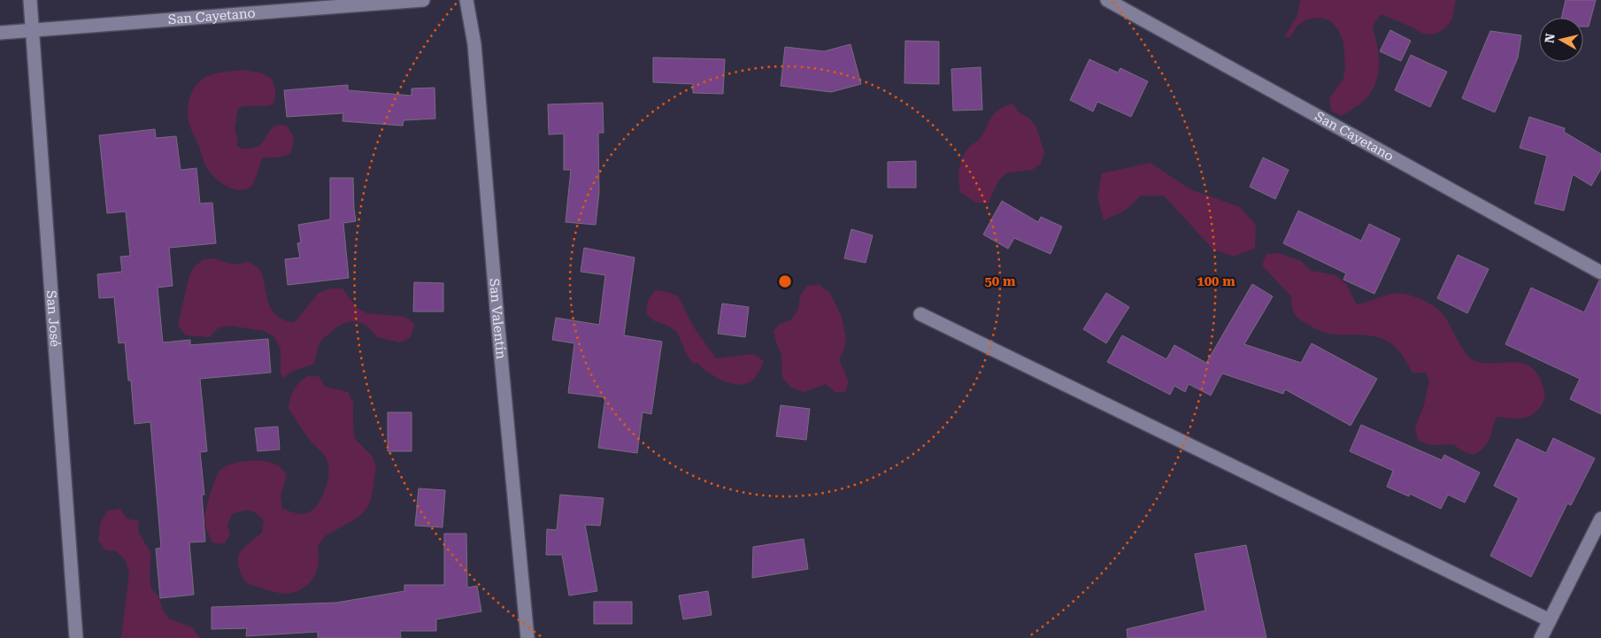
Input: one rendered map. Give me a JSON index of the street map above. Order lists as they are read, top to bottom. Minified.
{"streets":{"street":["San Cayetano","San José","San Valentín"]},"crossings":[["San Cayetano","San José"]],"north":"left","rings":["50 m","100 m"]}
